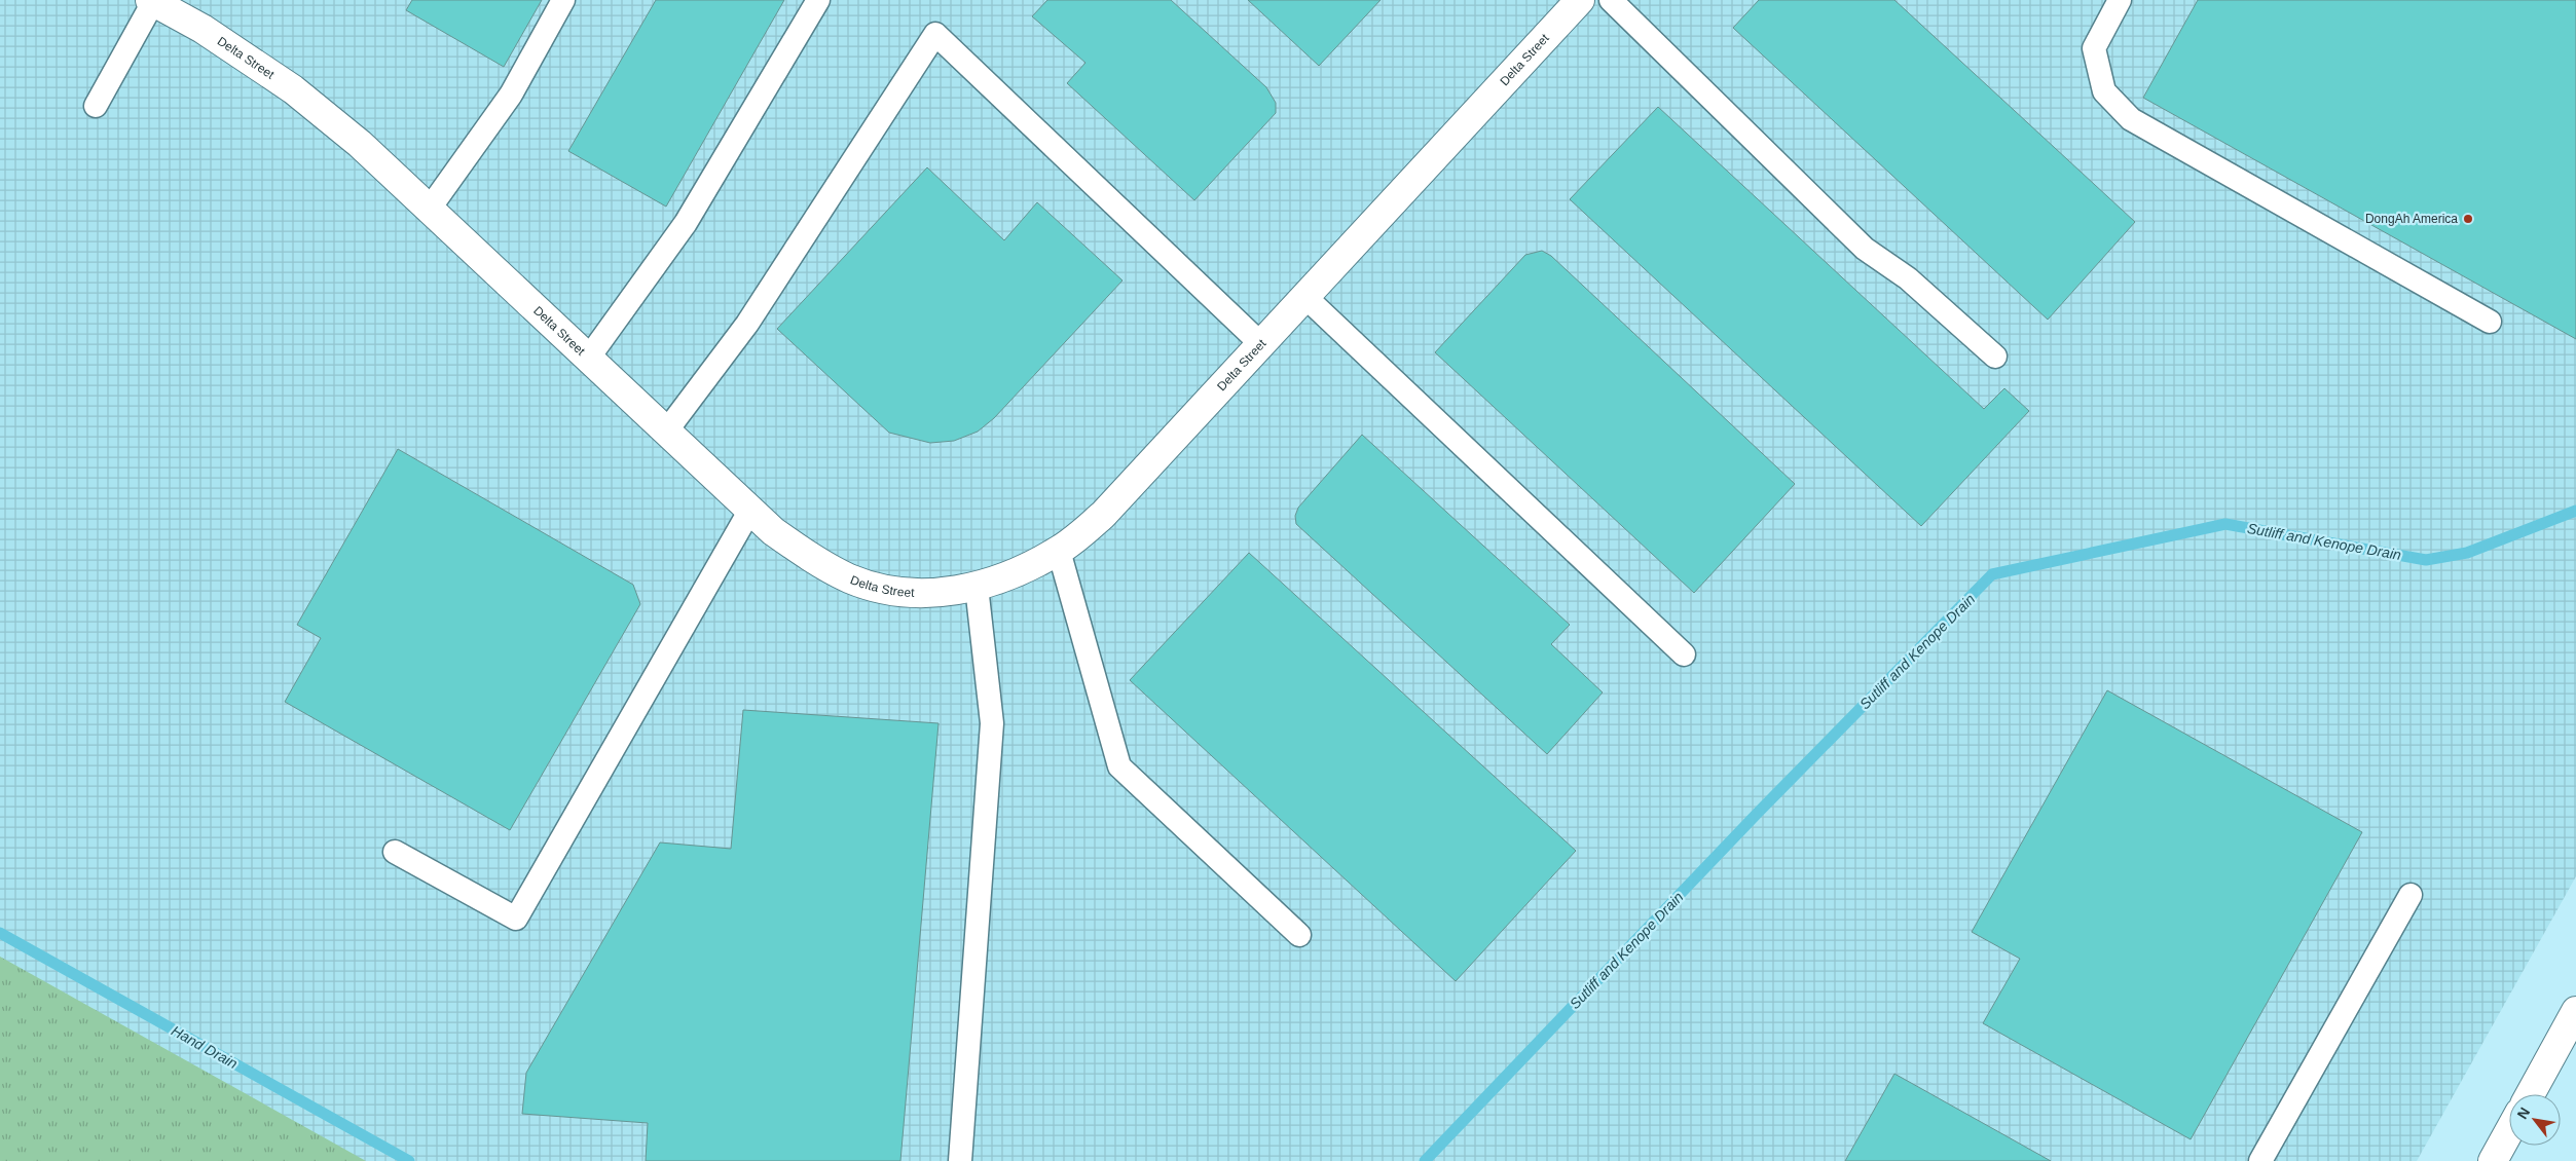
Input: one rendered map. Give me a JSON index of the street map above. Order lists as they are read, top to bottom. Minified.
{"streets":{"street":["Delta Street"]},"water":["Sutliff and Kenope Drain","Hand Drain"],"places":["DongAh America"],"north":"top left"}
